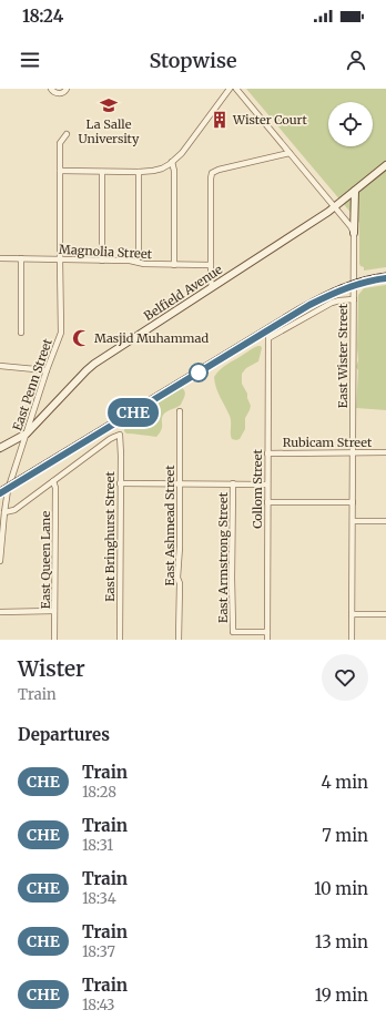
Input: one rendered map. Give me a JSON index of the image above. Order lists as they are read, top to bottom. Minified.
{"streets":{"street":["Magnolia Street","Belfield Avenue","East Wister Street","East Penn Street","Rubicam Street","Collom Street","East Ashmead Street","East Bringhurst Street","East Armstrong Street","East Queen Lane"]},"crossings":[["Magnolia Street","East Penn Street"],["Belfield Avenue","East Penn Street"],["East Wister Street","Rubicam Street"],["East Wister Street","Collom Street"],["Rubicam Street","Collom Street"],["Collom Street","East Armstrong Street"],["East Bringhurst Street","East Queen Lane"]],"places":{"school or university":["La Salle University"],"building":["Wister Court"],"mosque":["Masjid Muhammad"]},"page":{"status":"18:24","header":"Stopwise","on_map":"CHE","heading":[["Wister","Train"],"Departures"],"list":[{"mark":"CHE","name":"Train","note":"18:28","value":"4 min"},{"mark":"CHE","name":"Train","note":"18:31","value":"7 min"},{"mark":"CHE","name":"Train","note":"18:34","value":"10 min"},{"mark":"CHE","name":"Train","note":"18:37","value":"13 min"},{"mark":"CHE","name":"Train","note":"18:43","value":"19 min"}]}}
